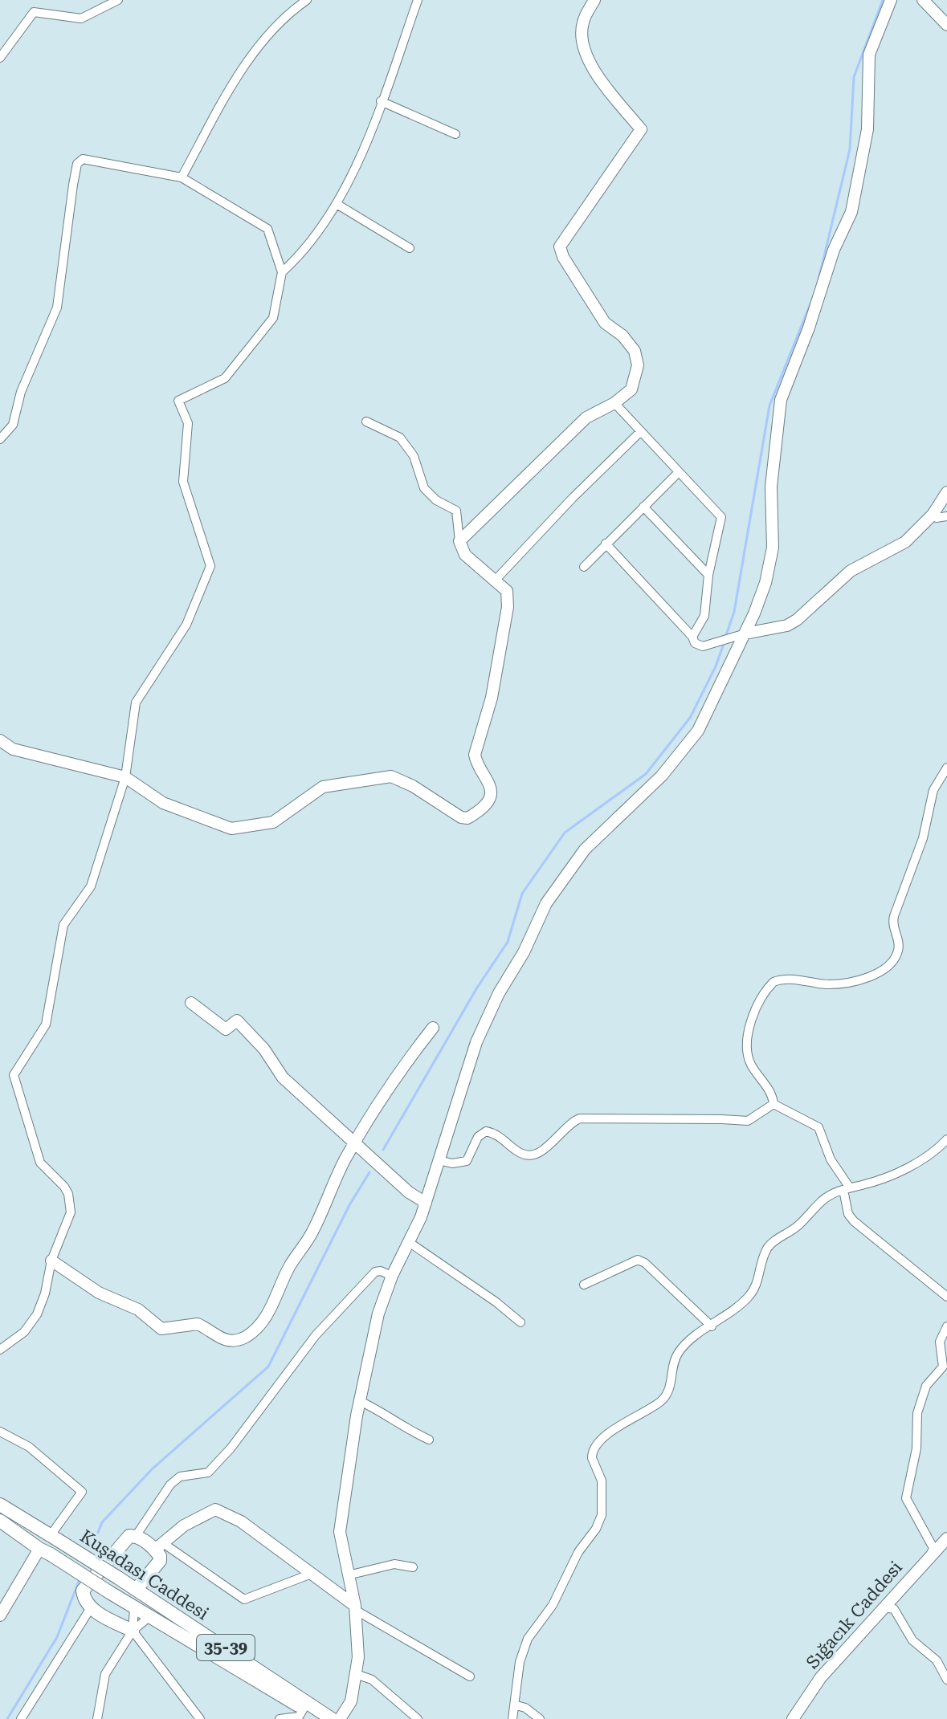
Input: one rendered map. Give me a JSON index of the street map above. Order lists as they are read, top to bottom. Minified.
{"streets":{"main road":["Kuşadası Caddesi","35-39"],"street":["Sığacık Caddesi"]}}
